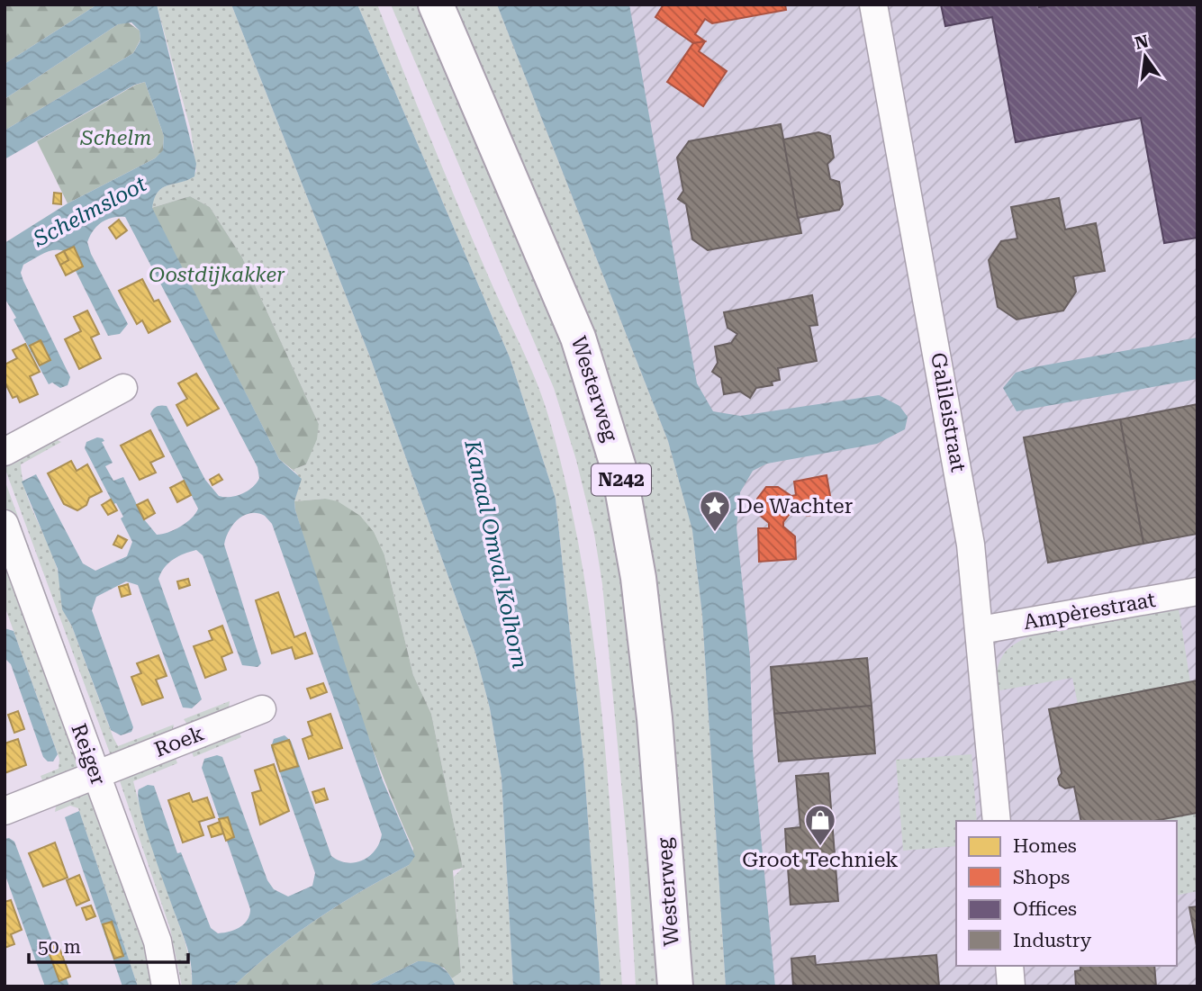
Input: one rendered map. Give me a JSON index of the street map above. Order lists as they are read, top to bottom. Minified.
{"streets":{"main road":["Westerweg","N242"],"street":["Galileistraat","Ampèrestraat","Roek","Reiger"]},"crossings":[["Galileistraat","Ampèrestraat"],["Roek","Reiger"]],"water":["Schelmsloot","Kanaal Omval Kolhorn"],"parks":["Schelm","Oostdijkakker"],"places":{"place":["De Wachter"],"shop":["Groot Techniek"]},"legend":["Homes","Shops","Offices","Industry"],"scale_bar":"50 m","north":"top"}
